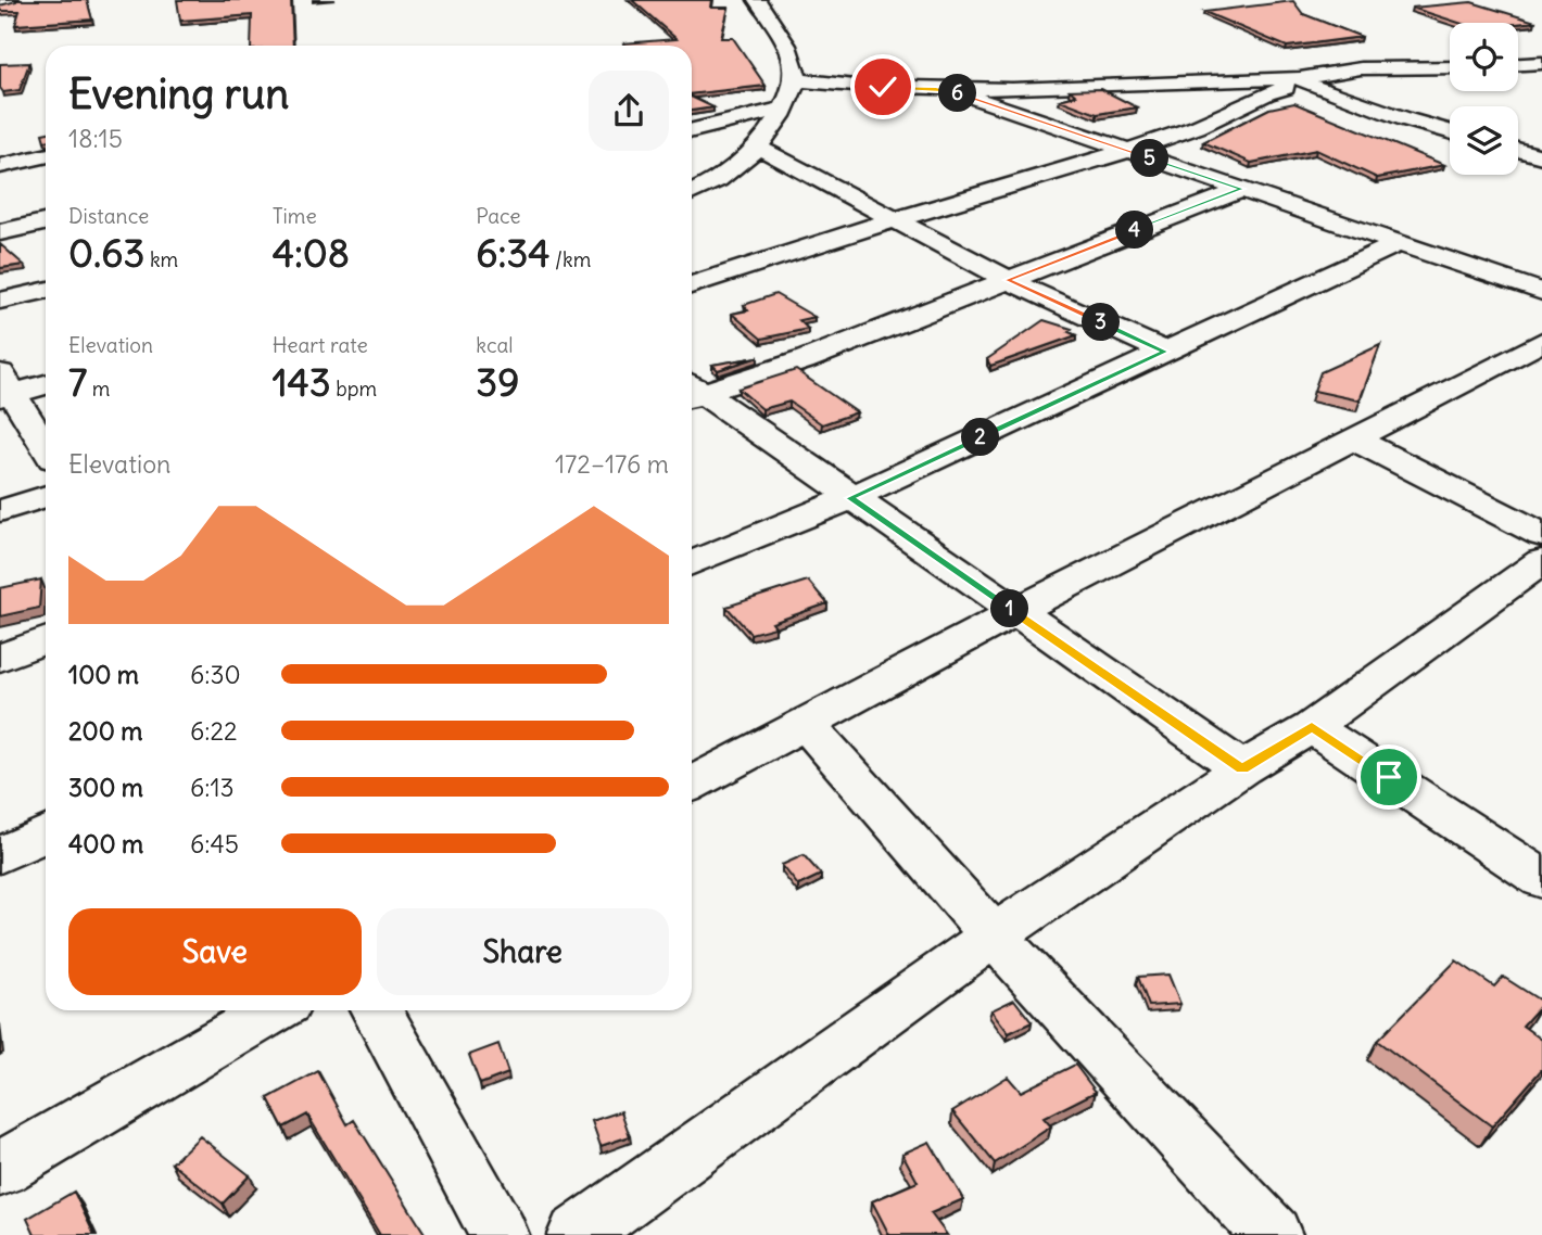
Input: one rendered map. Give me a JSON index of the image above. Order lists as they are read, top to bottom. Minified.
{"page":{"heading":["Evening run","18:15"],"pins":["6","5","4","3","2","1"],"stats":[["Distance","0.63 km"],["Time","4:08"],["Pace","6:34 /km"],["Elevation","7 m"],["Heart rate","143 bpm"],["kcal","39"]],"chart":["Elevation","172–176 m"],"list":[{"name":"100 m","note":"6:30"},{"name":"200 m","note":"6:22"},{"name":"300 m","note":"6:13"},{"name":"400 m","note":"6:45"}],"buttons":["Save","Share"]}}
